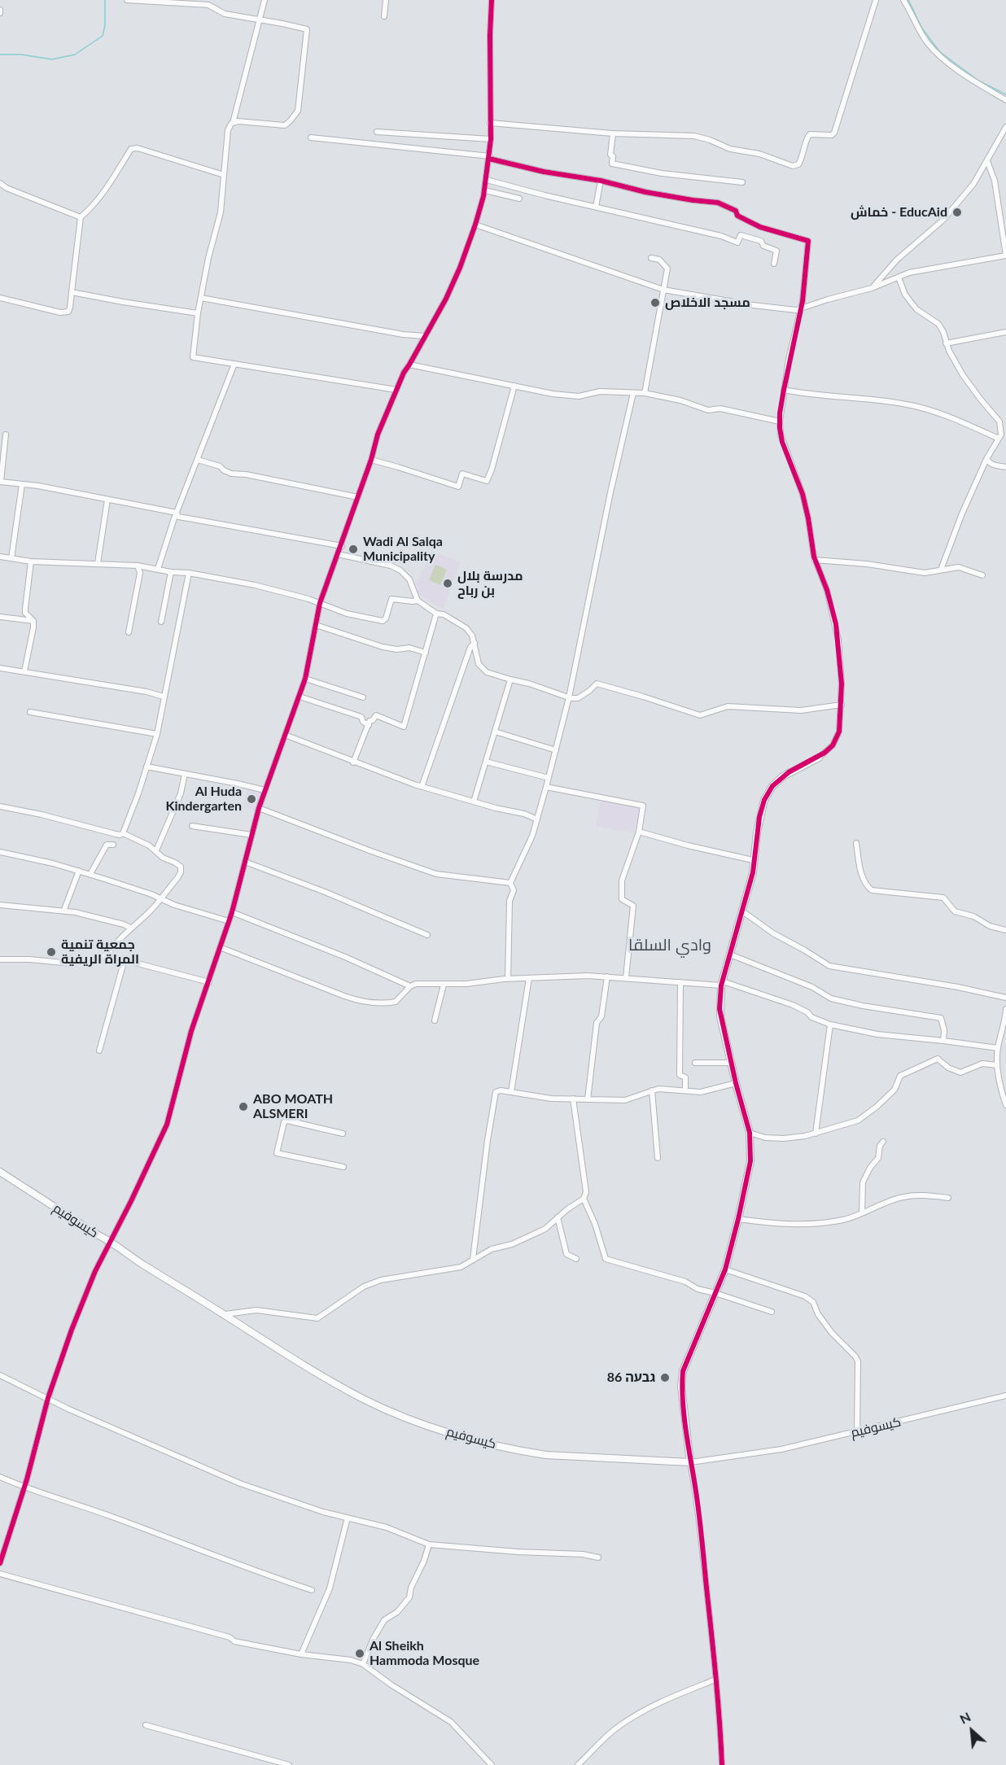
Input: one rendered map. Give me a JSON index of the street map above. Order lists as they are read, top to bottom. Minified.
{"streets":{"street":["كيسوفيم"]},"districts":["وادي السلقا"],"places":["خماش - EducAid","مسجد الاخلاص","Wadi Al Salqa Municipality","مدرسة بلال بن رباح","Al Huda Kindergarten","جمعية تنمية المراة الريفية","ABO MOATH ALSMERI","גבעה 86","Al Sheikh Hammoda Mosque"],"north":"top left"}
